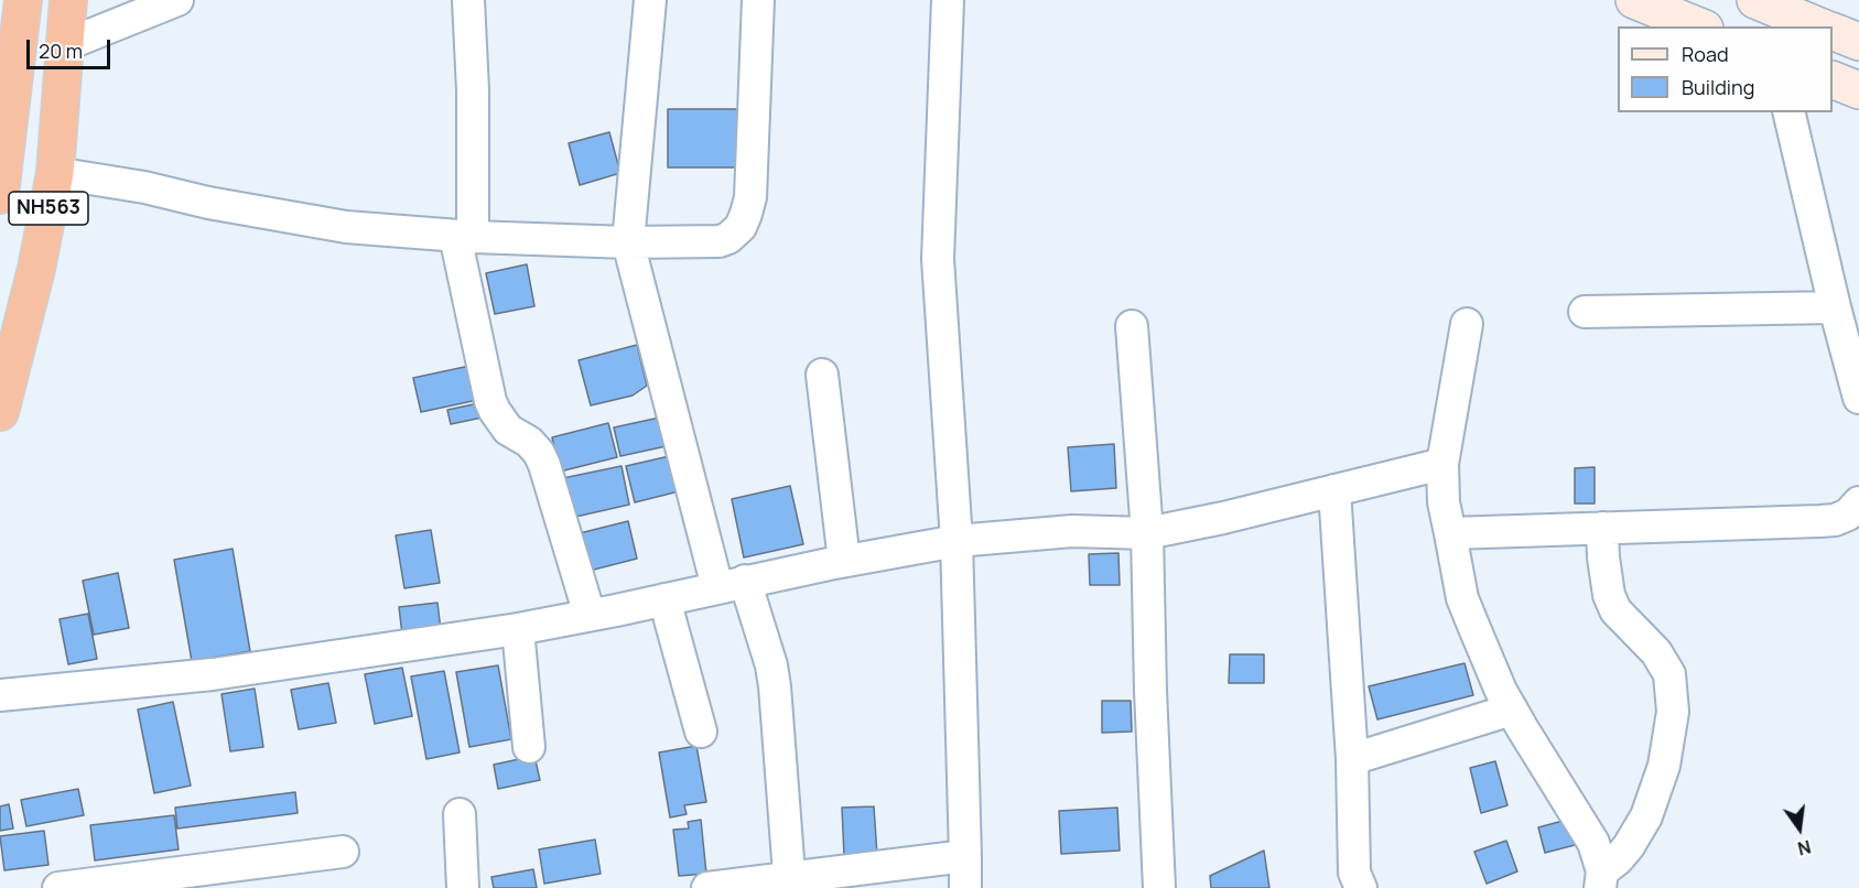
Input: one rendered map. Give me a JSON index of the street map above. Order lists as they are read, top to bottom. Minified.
{"streets":{"highway":["NH563"]},"legend":["Road","Building"],"scale_bar":"20 m","north":"bottom"}
